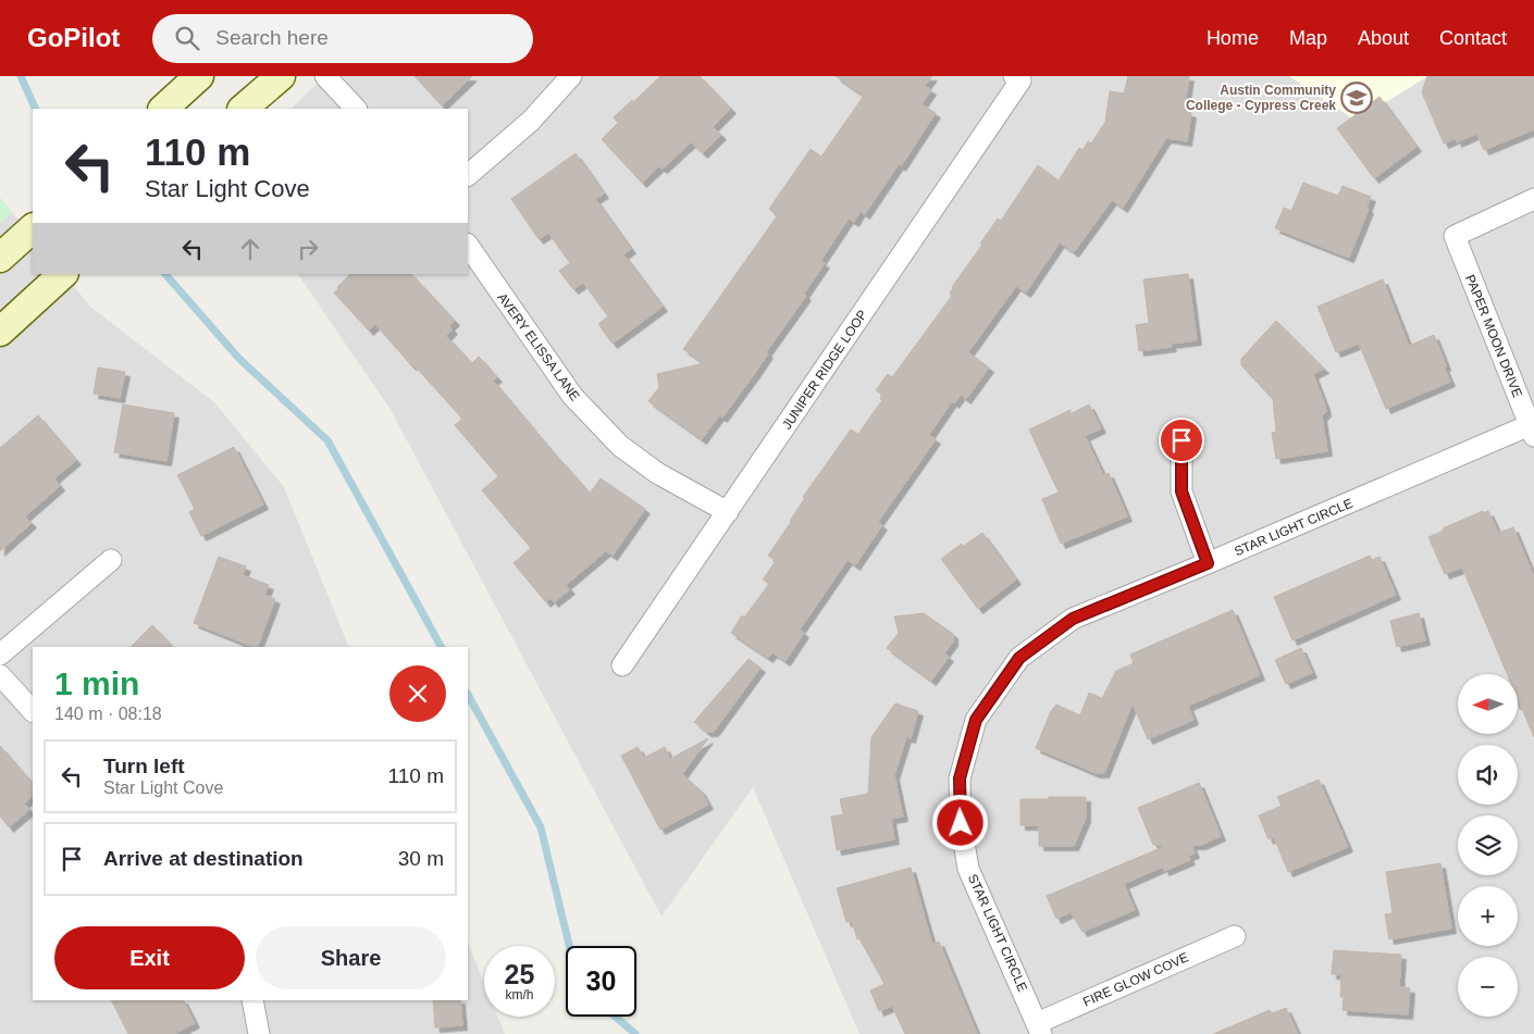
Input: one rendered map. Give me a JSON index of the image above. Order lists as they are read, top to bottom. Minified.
{"streets":{"street":["PAPER MOON DRIVE","AVERY ELISSA LANE","JUNIPER RIDGE LOOP","STAR LIGHT CIRCLE","FIRE GLOW COVE"]},"crossings":[["PAPER MOON DRIVE","STAR LIGHT CIRCLE"],["AVERY ELISSA LANE","JUNIPER RIDGE LOOP"],["STAR LIGHT CIRCLE","FIRE GLOW COVE"]],"places":{"school or university":["Austin Community College - Cypress Creek"]},"north":"left","page":{"header":"GoPilot","search":"Search here","nav":["Home","Map","About","Contact"],"turn":["110 m","Star Light Cove"],"heading":["1 min","140 m · 08:18"],"map_buttons":["+","−"],"list":[{"name":"Turn left","note":"Star Light Cove","value":"110 m"},{"name":"Arrive at destination","value":"30 m"}],"buttons":["Exit","Share"],"speed":"25 km/h","limit":"30"}}
